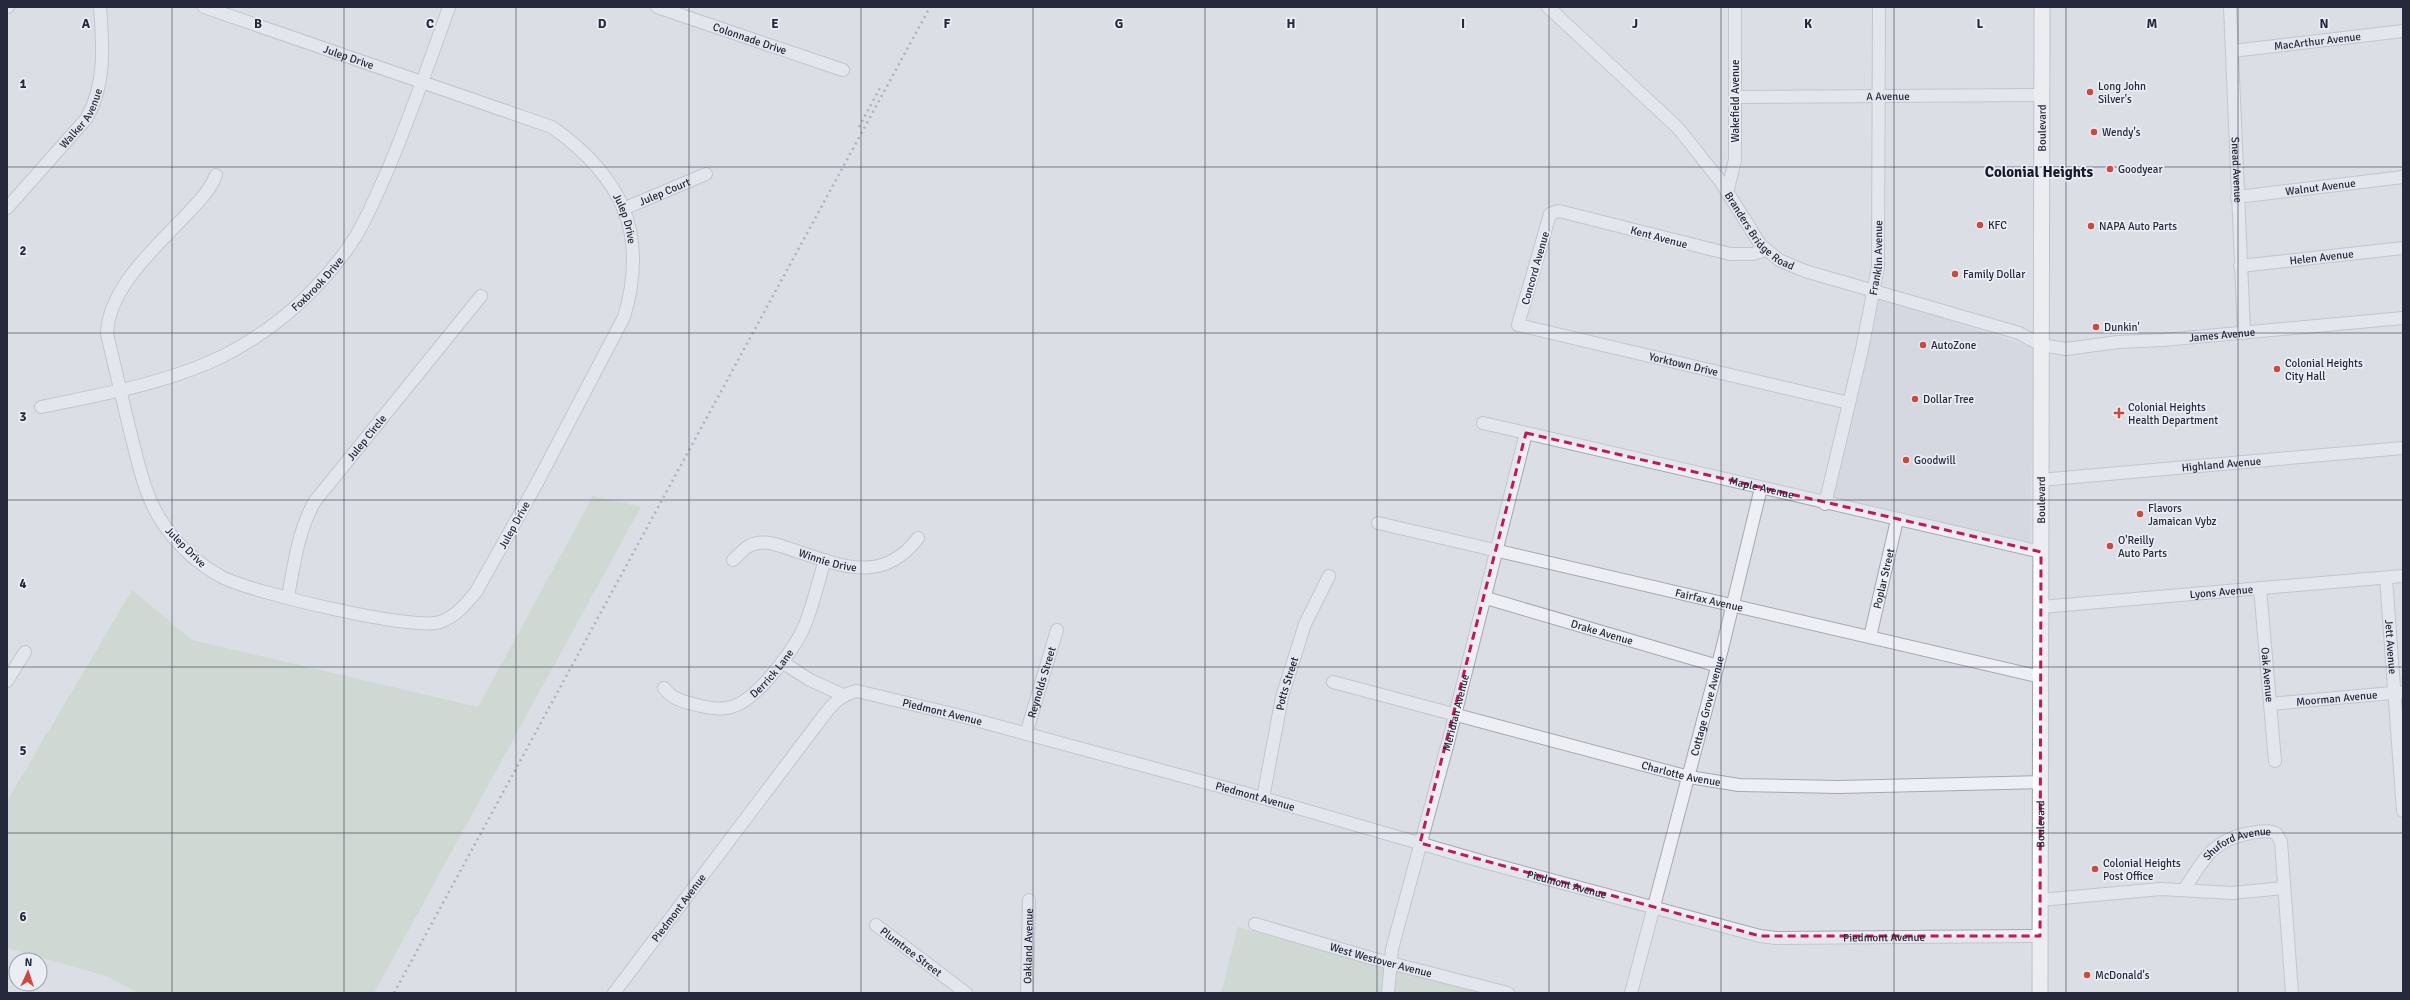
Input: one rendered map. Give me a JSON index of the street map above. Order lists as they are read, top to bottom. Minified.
{"streets":{"main road":["Boulevard"],"street":["Colonnade Drive","MacArthur Avenue","Julep Drive","A Avenue","Wakefield Avenue","Walker Avenue","Snead Avenue","Walnut Avenue","Julep Court","Branders Bridge Road","Kent Avenue","Helen Avenue","Franklin Avenue","Concord Avenue","Foxbrook Drive","James Avenue","Yorktown Drive","Julep Circle","Highland Avenue","Maple Avenue","Winnie Drive","Poplar Street","Lyons Avenue","Fairfax Avenue","Drake Avenue","Jett Avenue","Derrick Lane","Oak Avenue","Reynolds Street","Potts Street","Moorman Avenue","Cottage Grove Avenue","Piedmont Avenue","Meridian Avenue","Charlotte Avenue","Shuford Avenue","Oakland Avenue","Plumtree Street","West Westover Avenue"]},"crossings":[["MacArthur Avenue","Snead Avenue"],["Julep Drive","Julep Court"],["Julep Drive","Foxbrook Drive"],["Julep Drive","Julep Circle"],["A Avenue","Wakefield Avenue"],["A Avenue","Boulevard"],["A Avenue","Franklin Avenue"],["Wakefield Avenue","Branders Bridge Road"],["Boulevard","Branders Bridge Road"],["Boulevard","James Avenue"],["Boulevard","Highland Avenue"],["Boulevard","Maple Avenue"],["Boulevard","Lyons Avenue"],["Boulevard","Fairfax Avenue"],["Boulevard","Piedmont Avenue"],["Boulevard","Charlotte Avenue"],["Snead Avenue","Walnut Avenue"],["Snead Avenue","Helen Avenue"],["Snead Avenue","James Avenue"],["Branders Bridge Road","Kent Avenue"],["Branders Bridge Road","Franklin Avenue"],["Branders Bridge Road","James Avenue"],["Kent Avenue","Concord Avenue"],["Franklin Avenue","Yorktown Drive"],["Franklin Avenue","Maple Avenue"],["Concord Avenue","Yorktown Drive"],["Maple Avenue","Poplar Street"],["Maple Avenue","Cottage Grove Avenue"],["Maple Avenue","Meridian Avenue"],["Winnie Drive","Derrick Lane"],["Poplar Street","Fairfax Avenue"],["Lyons Avenue","Jett Avenue"],["Lyons Avenue","Oak Avenue"],["Fairfax Avenue","Cottage Grove Avenue"],["Fairfax Avenue","Meridian Avenue"],["Drake Avenue","Cottage Grove Avenue"],["Drake Avenue","Meridian Avenue"],["Jett Avenue","Moorman Avenue"],["Oak Avenue","Moorman Avenue"],["Reynolds Street","Piedmont Avenue"],["Potts Street","Piedmont Avenue"],["Cottage Grove Avenue","Piedmont Avenue"],["Cottage Grove Avenue","Charlotte Avenue"],["Piedmont Avenue","Meridian Avenue"],["Meridian Avenue","Charlotte Avenue"],["Meridian Avenue","West Westover Avenue"]],"districts":["Colonial Heights"],"places":{"other":["Long John Silver's","Wendy's","Goodyear","KFC","NAPA Auto Parts","Family Dollar","Dunkin'","AutoZone","Colonial Heights City Hall","Dollar Tree","Goodwill","Flavors Jamaican Vybz","O'Reilly Auto Parts","Colonial Heights Post Office","McDonald's"],"health":["Colonial Heights Health Department"]},"north":"top","grid":{"columns":["A","B","C","D","E","F","G","H","I","J","K","L","M","N"],"rows":["1","2","3","4","5","6"]}}
